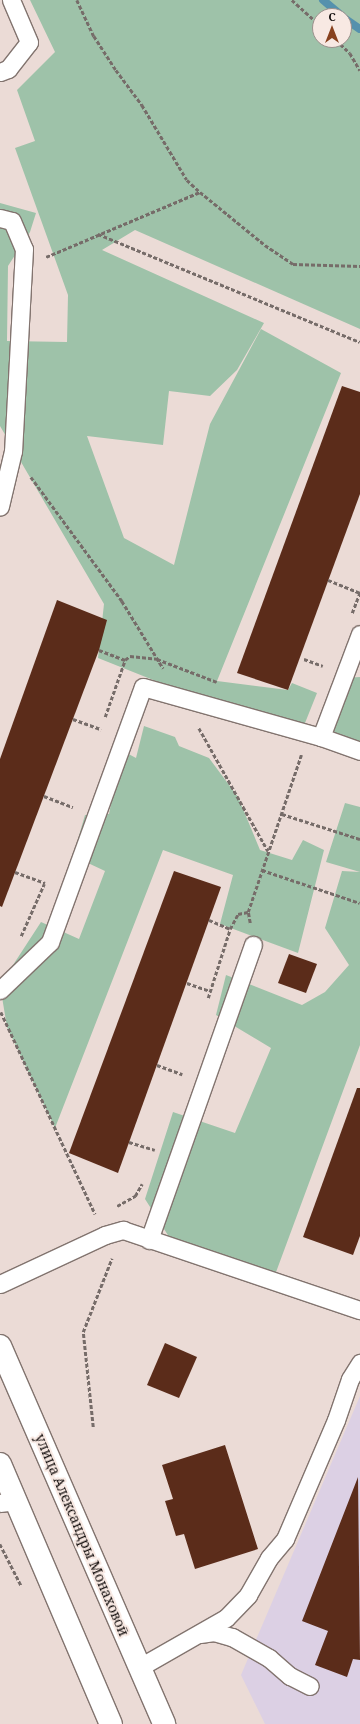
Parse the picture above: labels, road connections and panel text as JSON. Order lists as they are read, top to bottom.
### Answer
{
  "streets": {
    "main road": ["улица Александры Монаховой"]
  },
  "north": "top"
}
